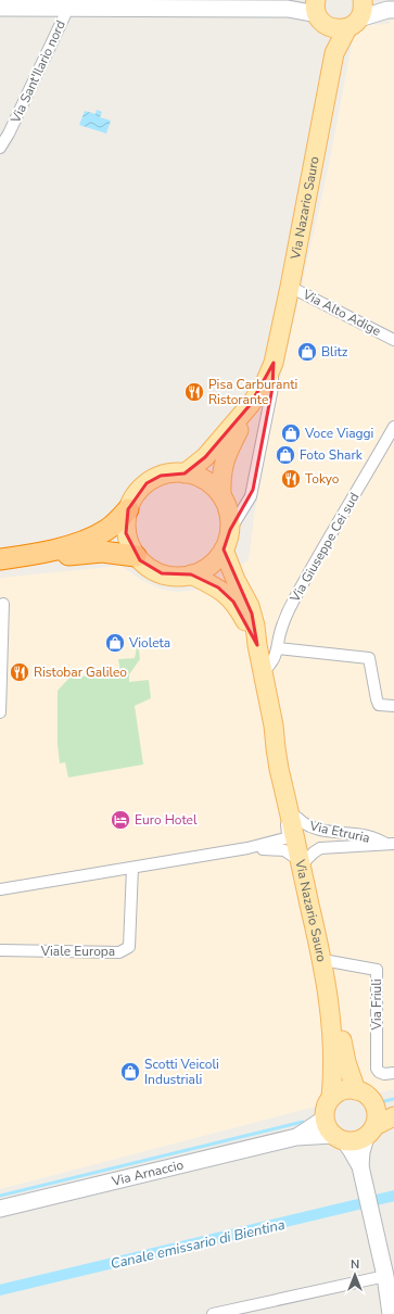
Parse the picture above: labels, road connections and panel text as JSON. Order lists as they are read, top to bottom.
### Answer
{
  "streets": {
    "main road": ["Via Nazario Sauro", "Via Arnaccio"],
    "street": [
      "Via Sant'Ilario nord",
      "Via Alto Adige",
      "Via Giuseppe Cei sud",
      "Via Etruria",
      "Viale Europa",
      "Via Friuli"
    ]
  },
  "crossings": [
    ["Via Nazario Sauro", "Via Alto Adige"],
    ["Via Nazario Sauro", "Via Giuseppe Cei sud"],
    ["Via Nazario Sauro", "Via Etruria"],
    ["Via Nazario Sauro", "Via Friuli"],
    ["Via Nazario Sauro", "Via Arnaccio"]
  ],
  "water": ["Canale emissario di Bientina"],
  "places": {
    "shop": [
      "Blitz",
      "Voce Viaggi",
      "Foto Shark",
      "Violeta",
      "Scotti Veicoli Industriali"
    ],
    "restaurant": ["Pisa Carburanti Ristorante", "Tokyo", "Ristobar Galileo"],
    "hotel": ["Euro Hotel"]
  },
  "north": "top"
}
